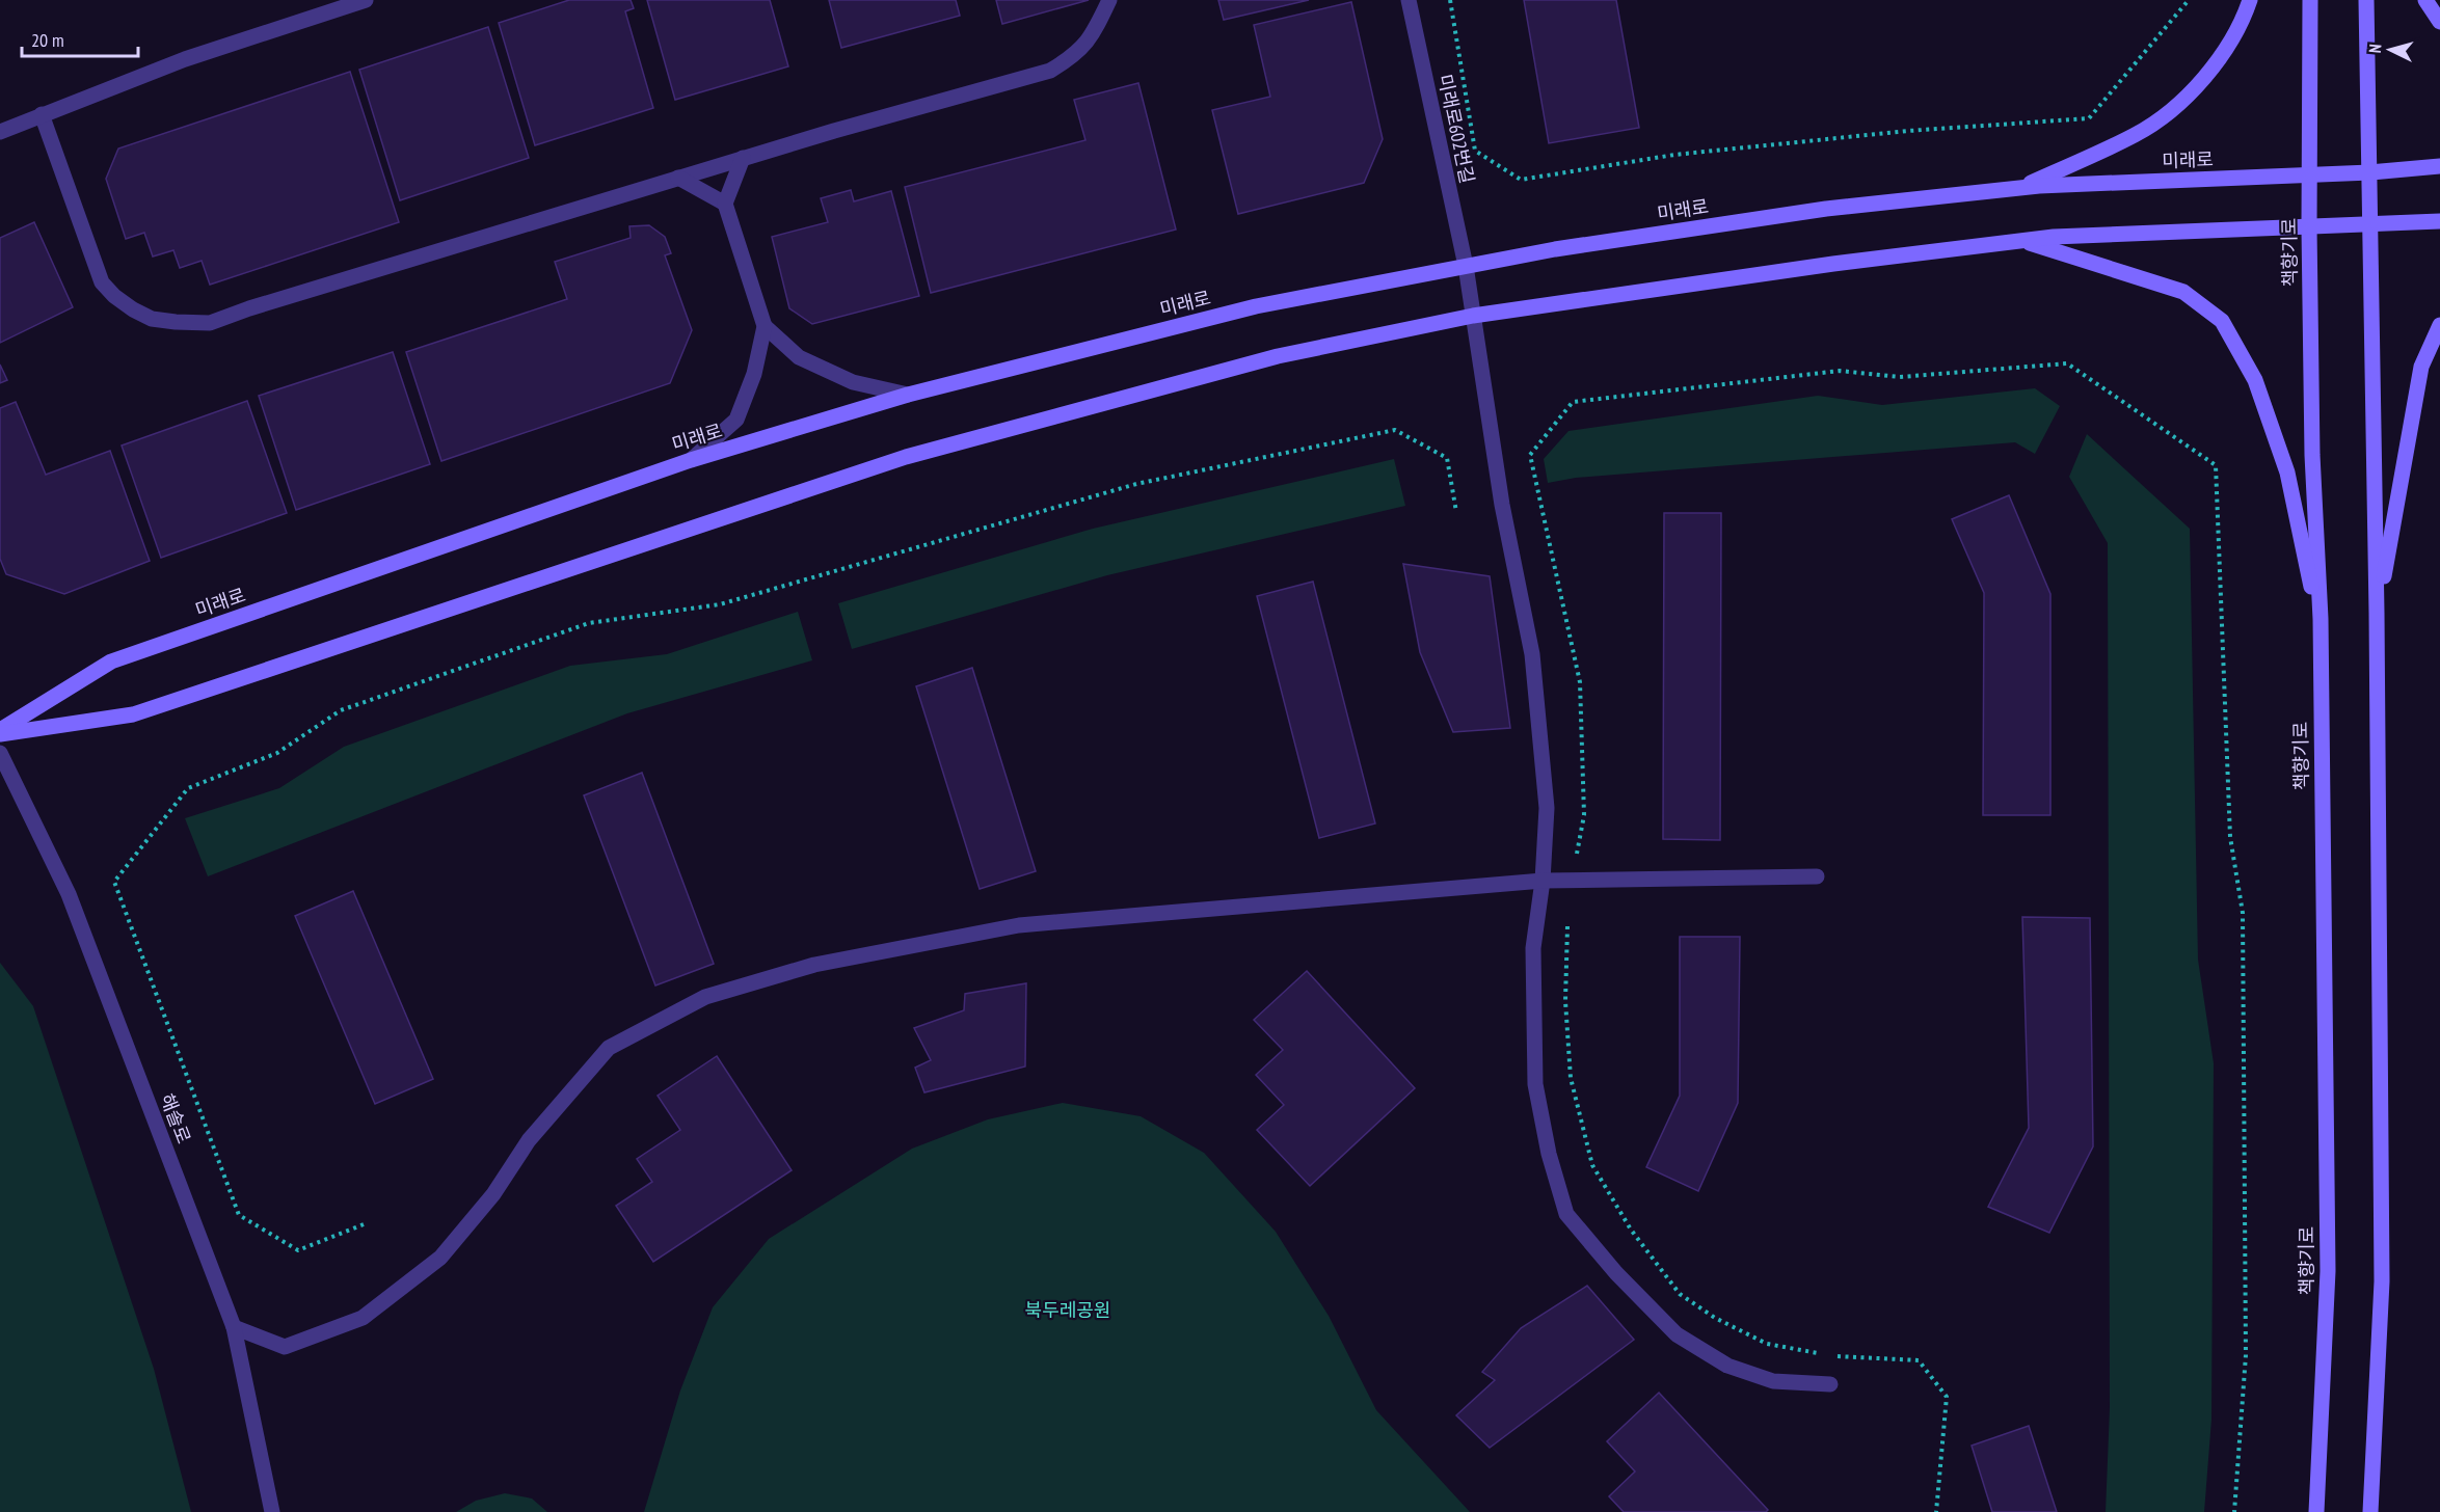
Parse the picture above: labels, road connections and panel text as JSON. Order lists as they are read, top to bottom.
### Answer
{
  "streets": {
    "street": [
      "미래로602번길",
      "미래로",
      "책향기로",
      "해솔로"
    ]
  },
  "crossings": [
    ["미래로602번길", "미래로"],
    ["미래로", "책향기로"]
  ],
  "parks": ["북두레공원"],
  "scale_bar": "20 m",
  "north": "left"
}
